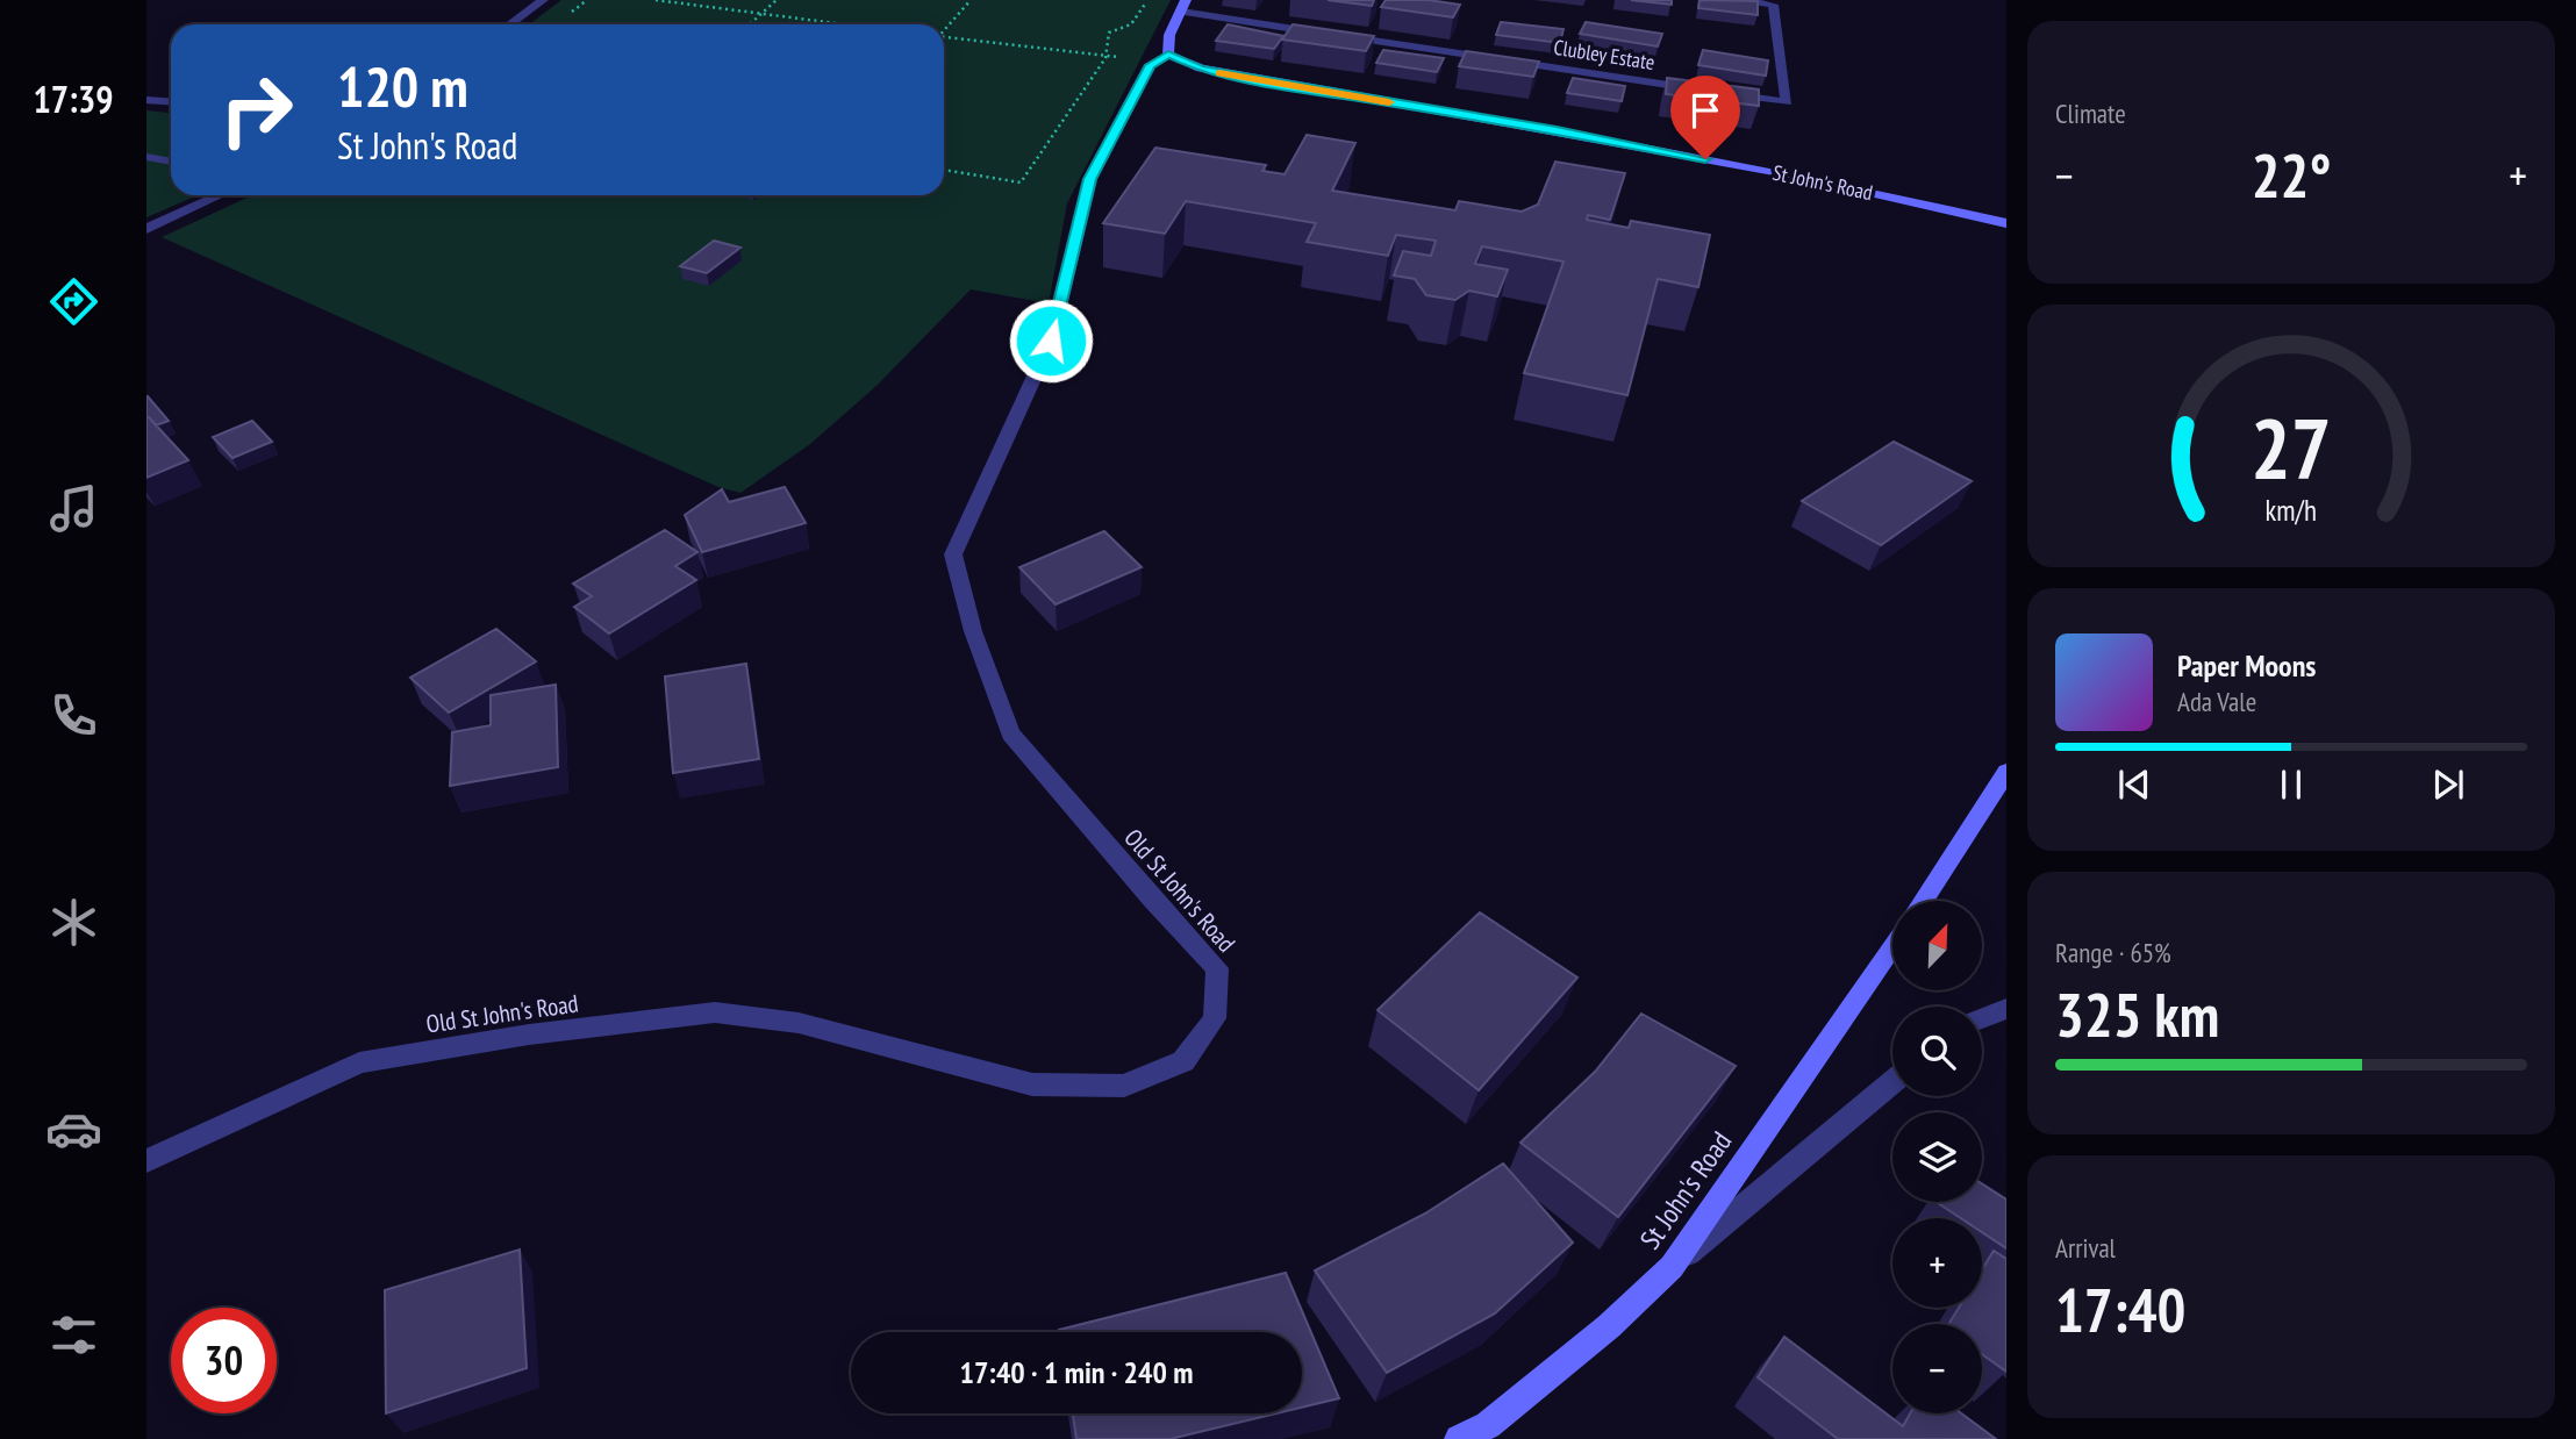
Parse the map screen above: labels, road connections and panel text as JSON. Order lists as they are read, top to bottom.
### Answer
{
  "streets": {
    "main road": ["St John's Road"],
    "street": ["Clubley Estate", "Old St John's Road"]
  },
  "crossings": [
    ["St John's Road", "Old St John's Road"]
  ],
  "north": "top right",
  "page": {
    "tabs": "17:39",
    "tile": [
      "Climate",
      ["Range · 65%", "325 km"],
      ["Arrival", "17:40"]
    ],
    "turn": ["120 m", "St John's Road"],
    "heat": ["−", "22°", "+"],
    "song": ["Paper Moons", "Ada Vale"],
    "map_buttons": ["+", "−"],
    "limit": "30",
    "trip": "17:40 · 1 min · 240 m",
    "gauge": ["27", "km/h"]
  }
}
